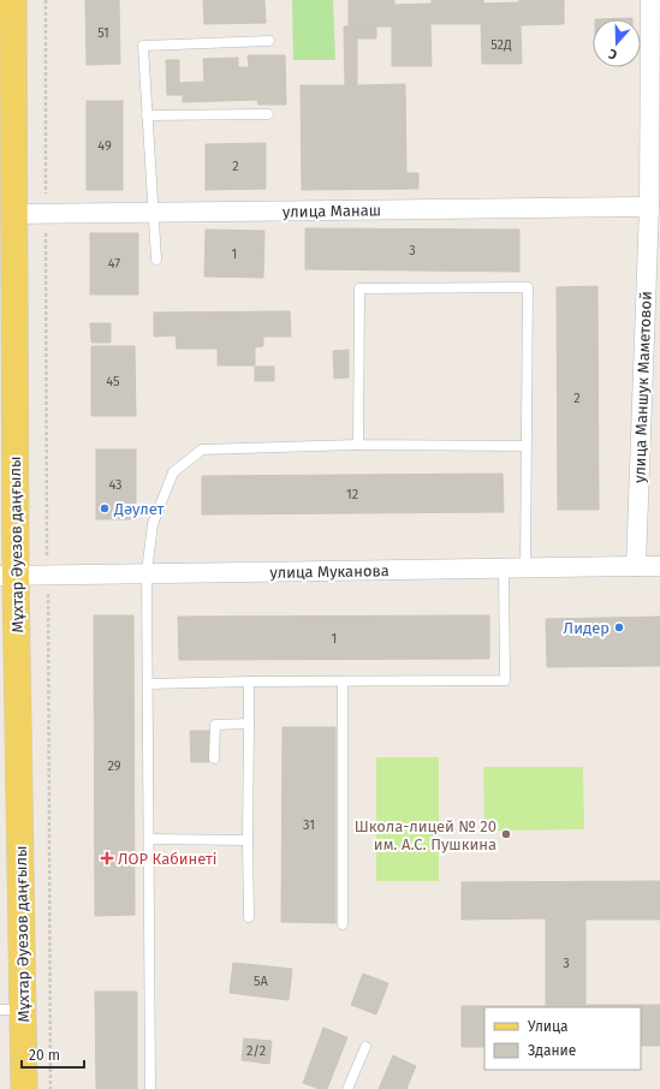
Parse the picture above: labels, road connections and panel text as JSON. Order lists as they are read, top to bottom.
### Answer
{
  "streets": {
    "main road": ["Мұхтар Әуезов даңғылы"],
    "street": ["улица Манаш", "улица Маншук Маметовой", "улица Муканова"]
  },
  "crossings": [
    ["улица Манаш", "улица Маншук Маметовой"],
    ["улица Манаш", "Мұхтар Әуезов даңғылы"],
    ["улица Маншук Маметовой", "улица Муканова"],
    ["Мұхтар Әуезов даңғылы", "улица Муканова"]
  ],
  "places": {
    "other": ["Дәулет", "Лидер", "Школа-лицей № 20 им. А.С. Пушкина"],
    "health": ["ЛОР Кабинетi"]
  },
  "house_numbers": [
    "51",
    "52Д",
    "49",
    "2",
    "3",
    "1",
    "47",
    "45",
    "2",
    "43",
    "12",
    "1",
    "29",
    "31",
    "3",
    "5А",
    "2/2"
  ],
  "legend": ["Улица", "Здание"],
  "scale_bar": "20 m",
  "north": "bottom"
}
